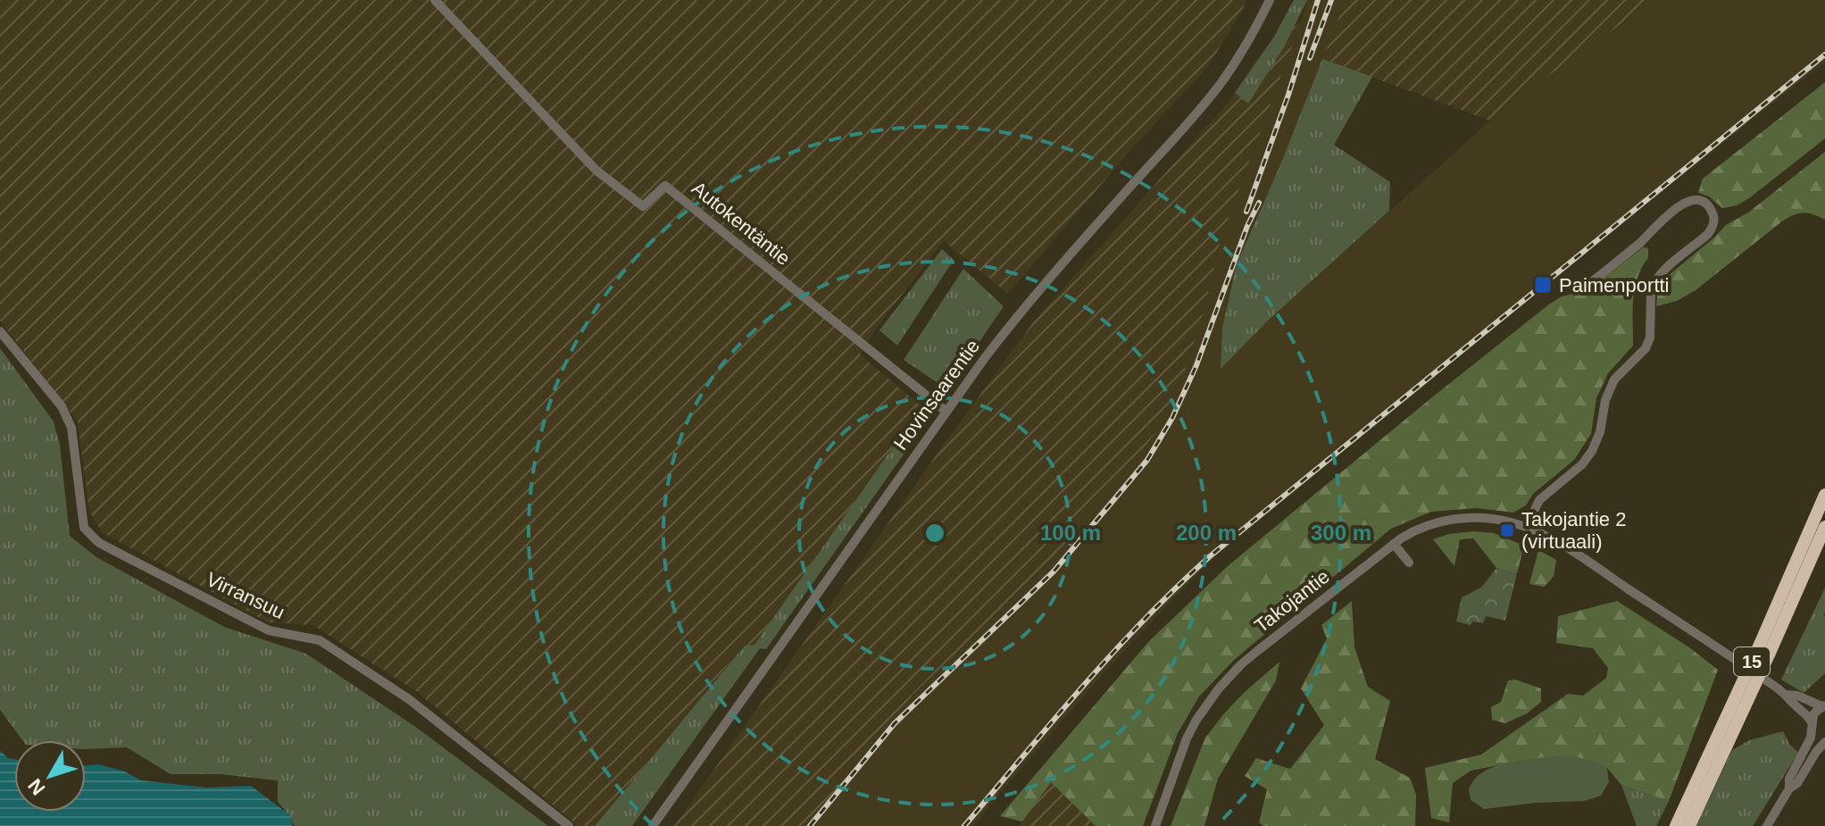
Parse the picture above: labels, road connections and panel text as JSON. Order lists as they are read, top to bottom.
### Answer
{
  "streets": {
    "highway": ["15"],
    "street": [
      "Autokentäntie",
      "Hovinsaarentie",
      "Virransuu",
      "Takojantie"
    ]
  },
  "crossings": [
    ["Autokentäntie", "Hovinsaarentie"]
  ],
  "places": {
    "transit": ["Paimenportti", "Takojantie 2 (virtuaali)"]
  },
  "north": "bottom left",
  "rings": ["100 m", "200 m", "300 m"]
}
